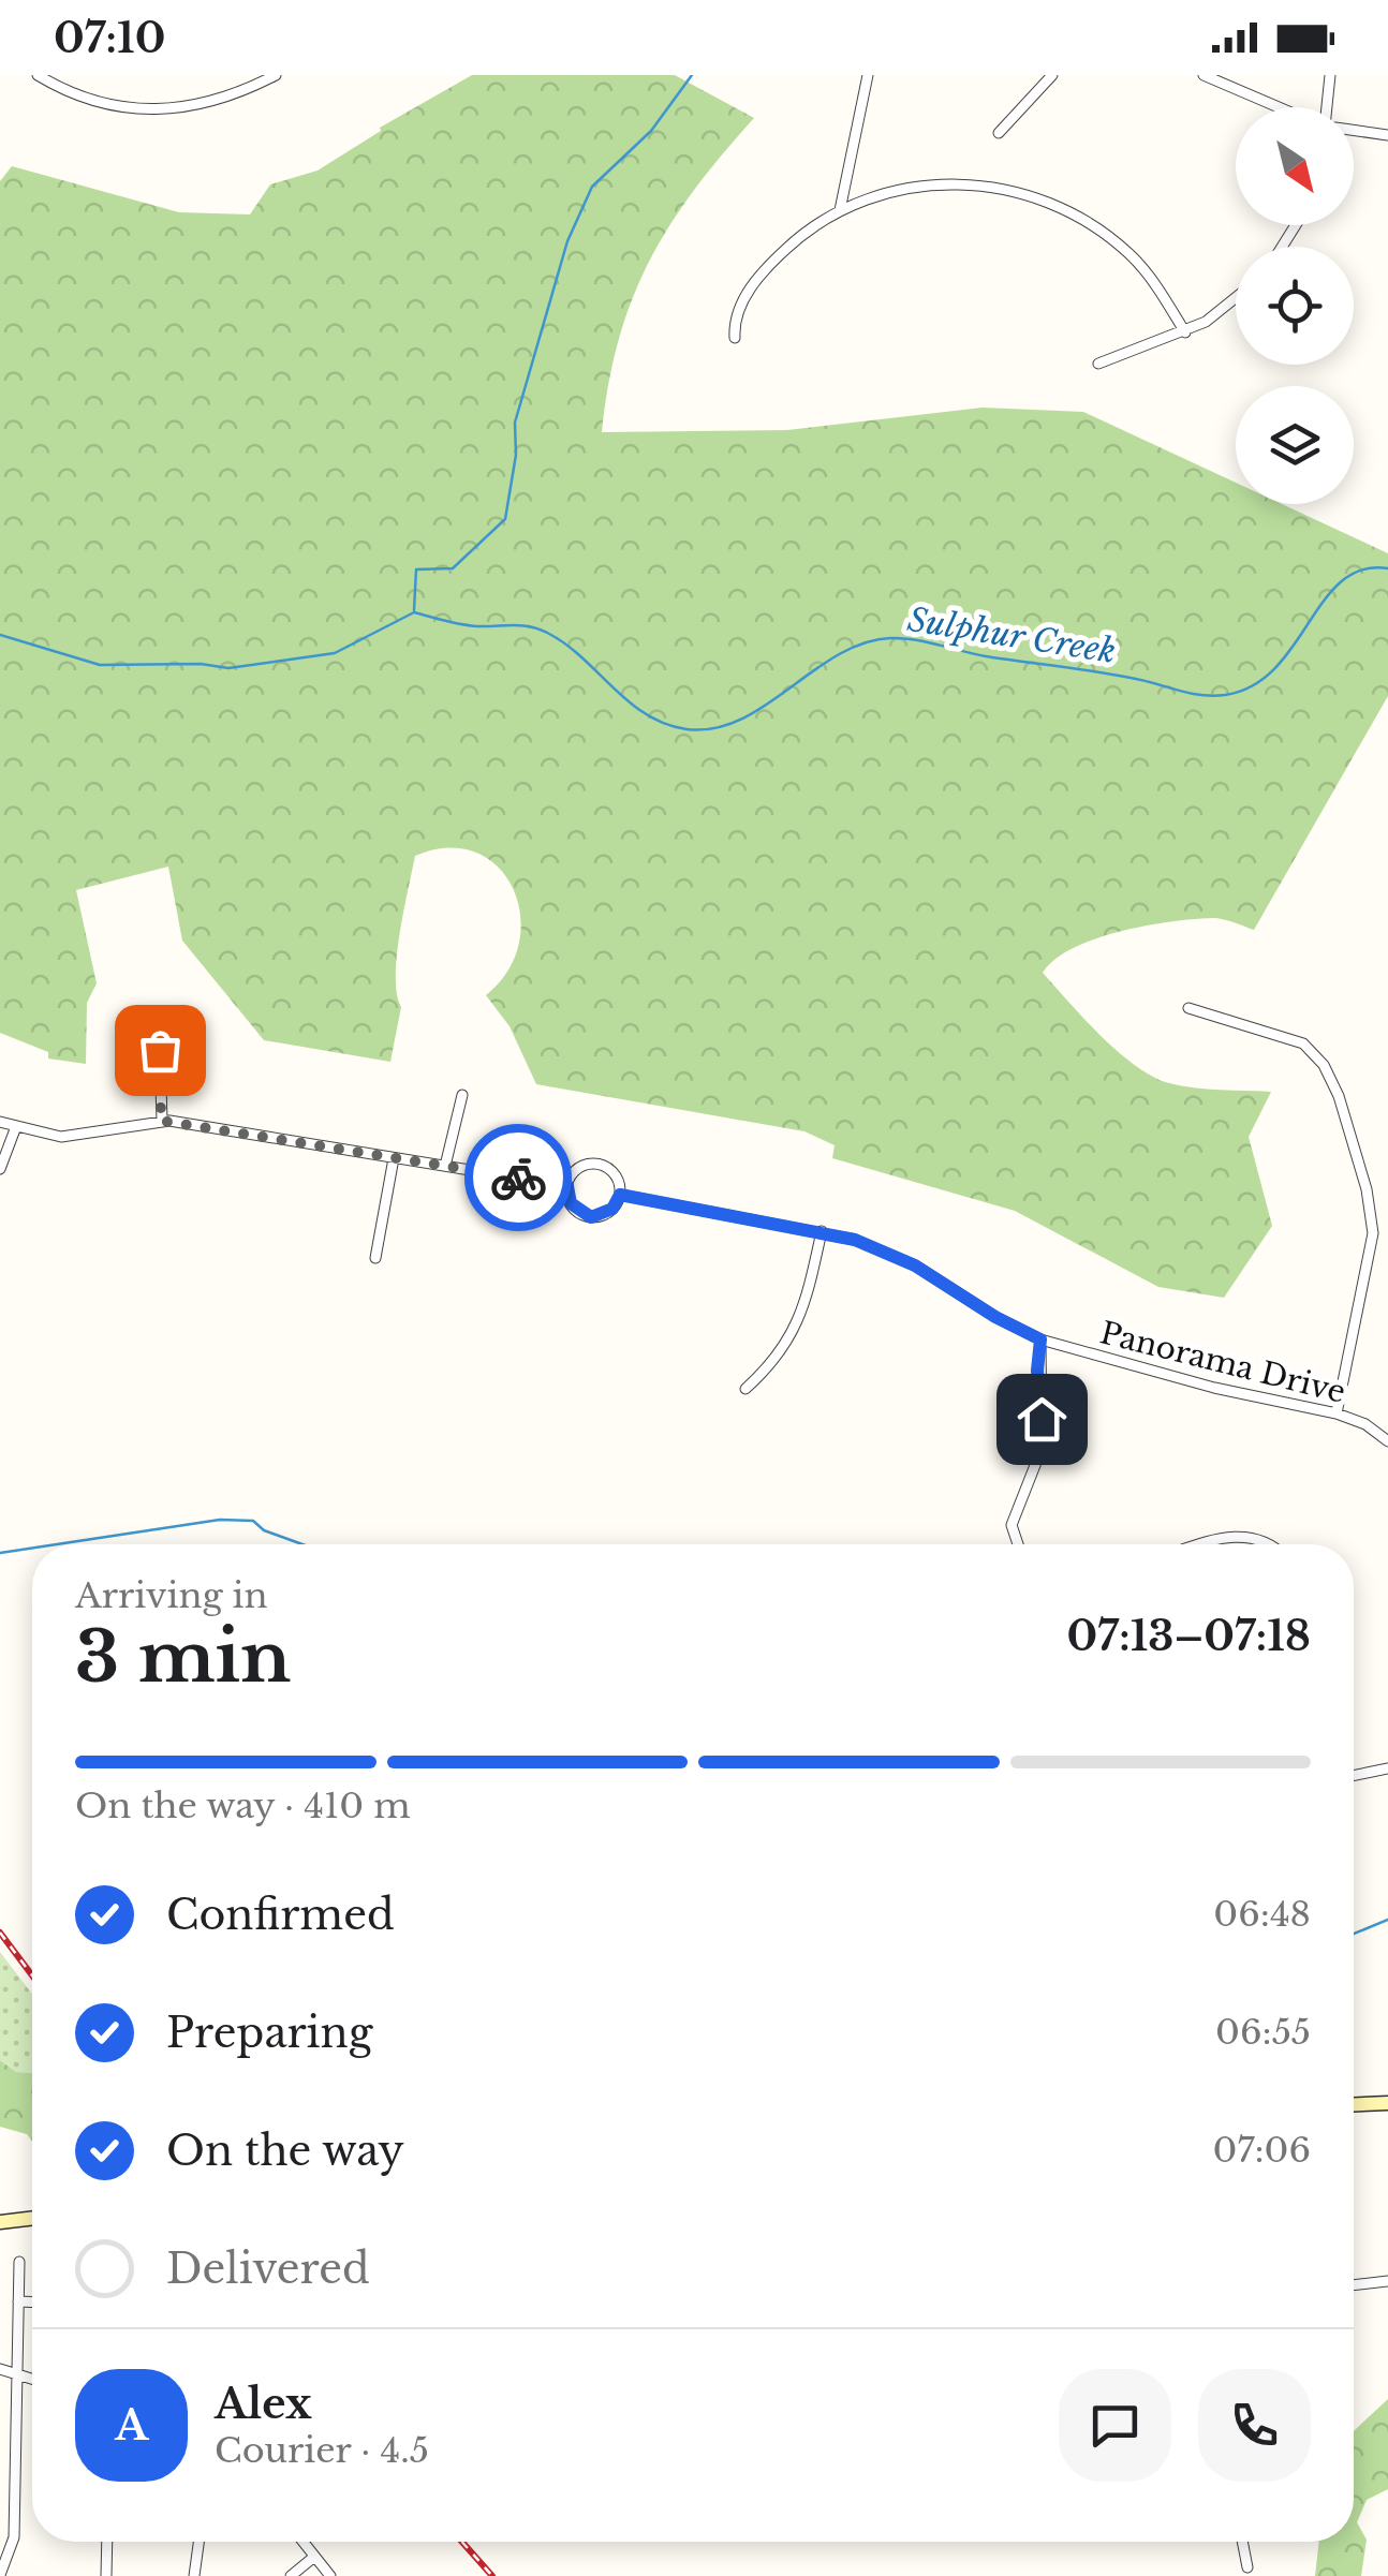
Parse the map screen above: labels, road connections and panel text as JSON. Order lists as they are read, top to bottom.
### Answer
{
  "streets": {
    "street": ["Panorama Drive"]
  },
  "water": ["Sulphur Creek"],
  "north": "bottom right",
  "page": {
    "status": "07:10",
    "heading": ["3 min", "Arriving in", "07:13–07:18"],
    "panel": ["Alex", "Courier · 4.5"],
    "bar": "On the way · 410 m",
    "list": [
      ["Confirmed", "06:48"],
      ["Preparing", "06:55"],
      ["On the way", "07:06"],
      "Delivered"
    ],
    "round": "A"
  }
}
